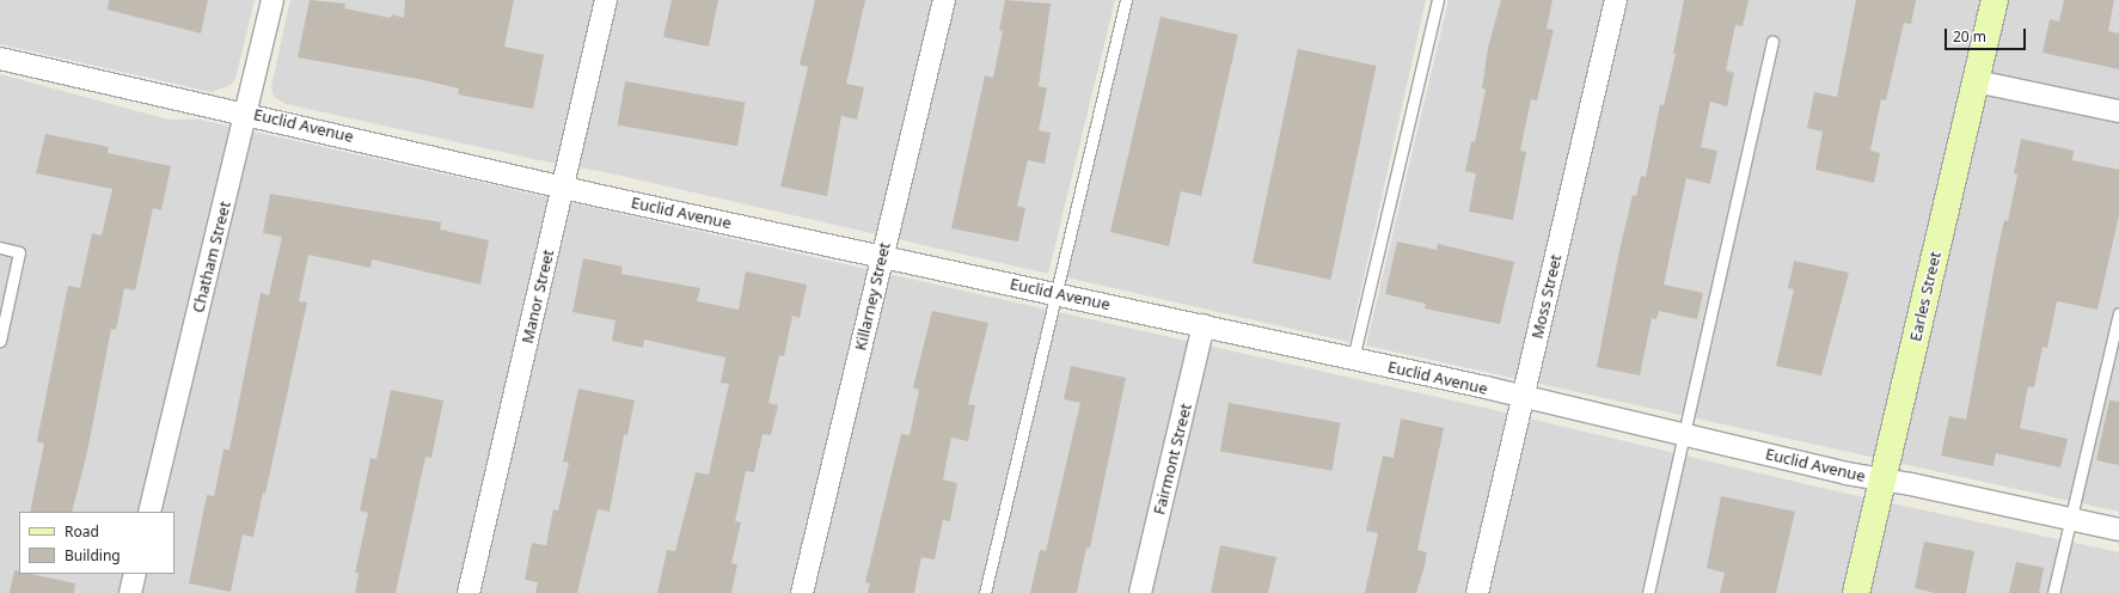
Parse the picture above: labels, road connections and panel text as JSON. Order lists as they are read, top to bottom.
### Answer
{
  "streets": {
    "street": [
      "Euclid Avenue",
      "Chatham Street",
      "Manor Street",
      "Killarney Street",
      "Moss Street",
      "Earles Street",
      "Fairmont Street"
    ]
  },
  "crossings": [
    ["Euclid Avenue", "Chatham Street"],
    ["Euclid Avenue", "Manor Street"],
    ["Euclid Avenue", "Killarney Street"],
    ["Euclid Avenue", "Moss Street"],
    ["Euclid Avenue", "Earles Street"],
    ["Euclid Avenue", "Fairmont Street"]
  ],
  "legend": ["Road", "Building"],
  "scale_bar": "20 m"
}
